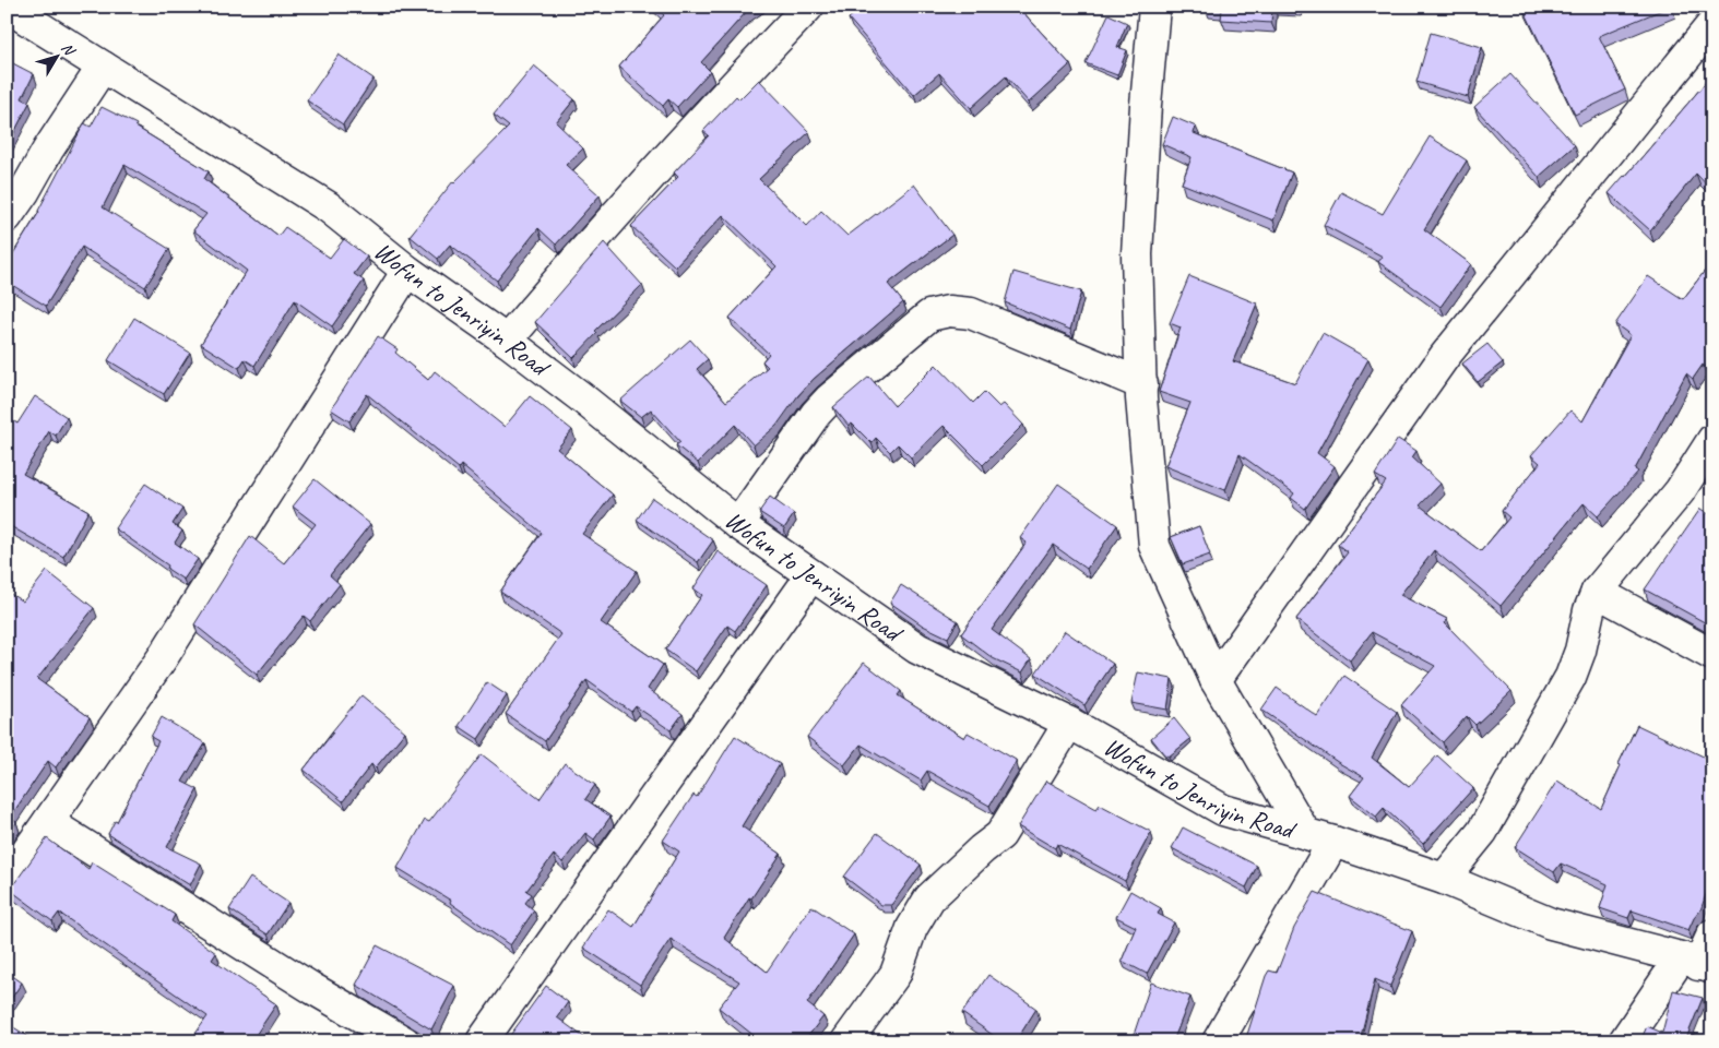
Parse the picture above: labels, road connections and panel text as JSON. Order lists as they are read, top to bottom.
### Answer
{
  "streets": {
    "street": ["Wofun to Jenriyin Road"]
  },
  "north": "top right"
}
